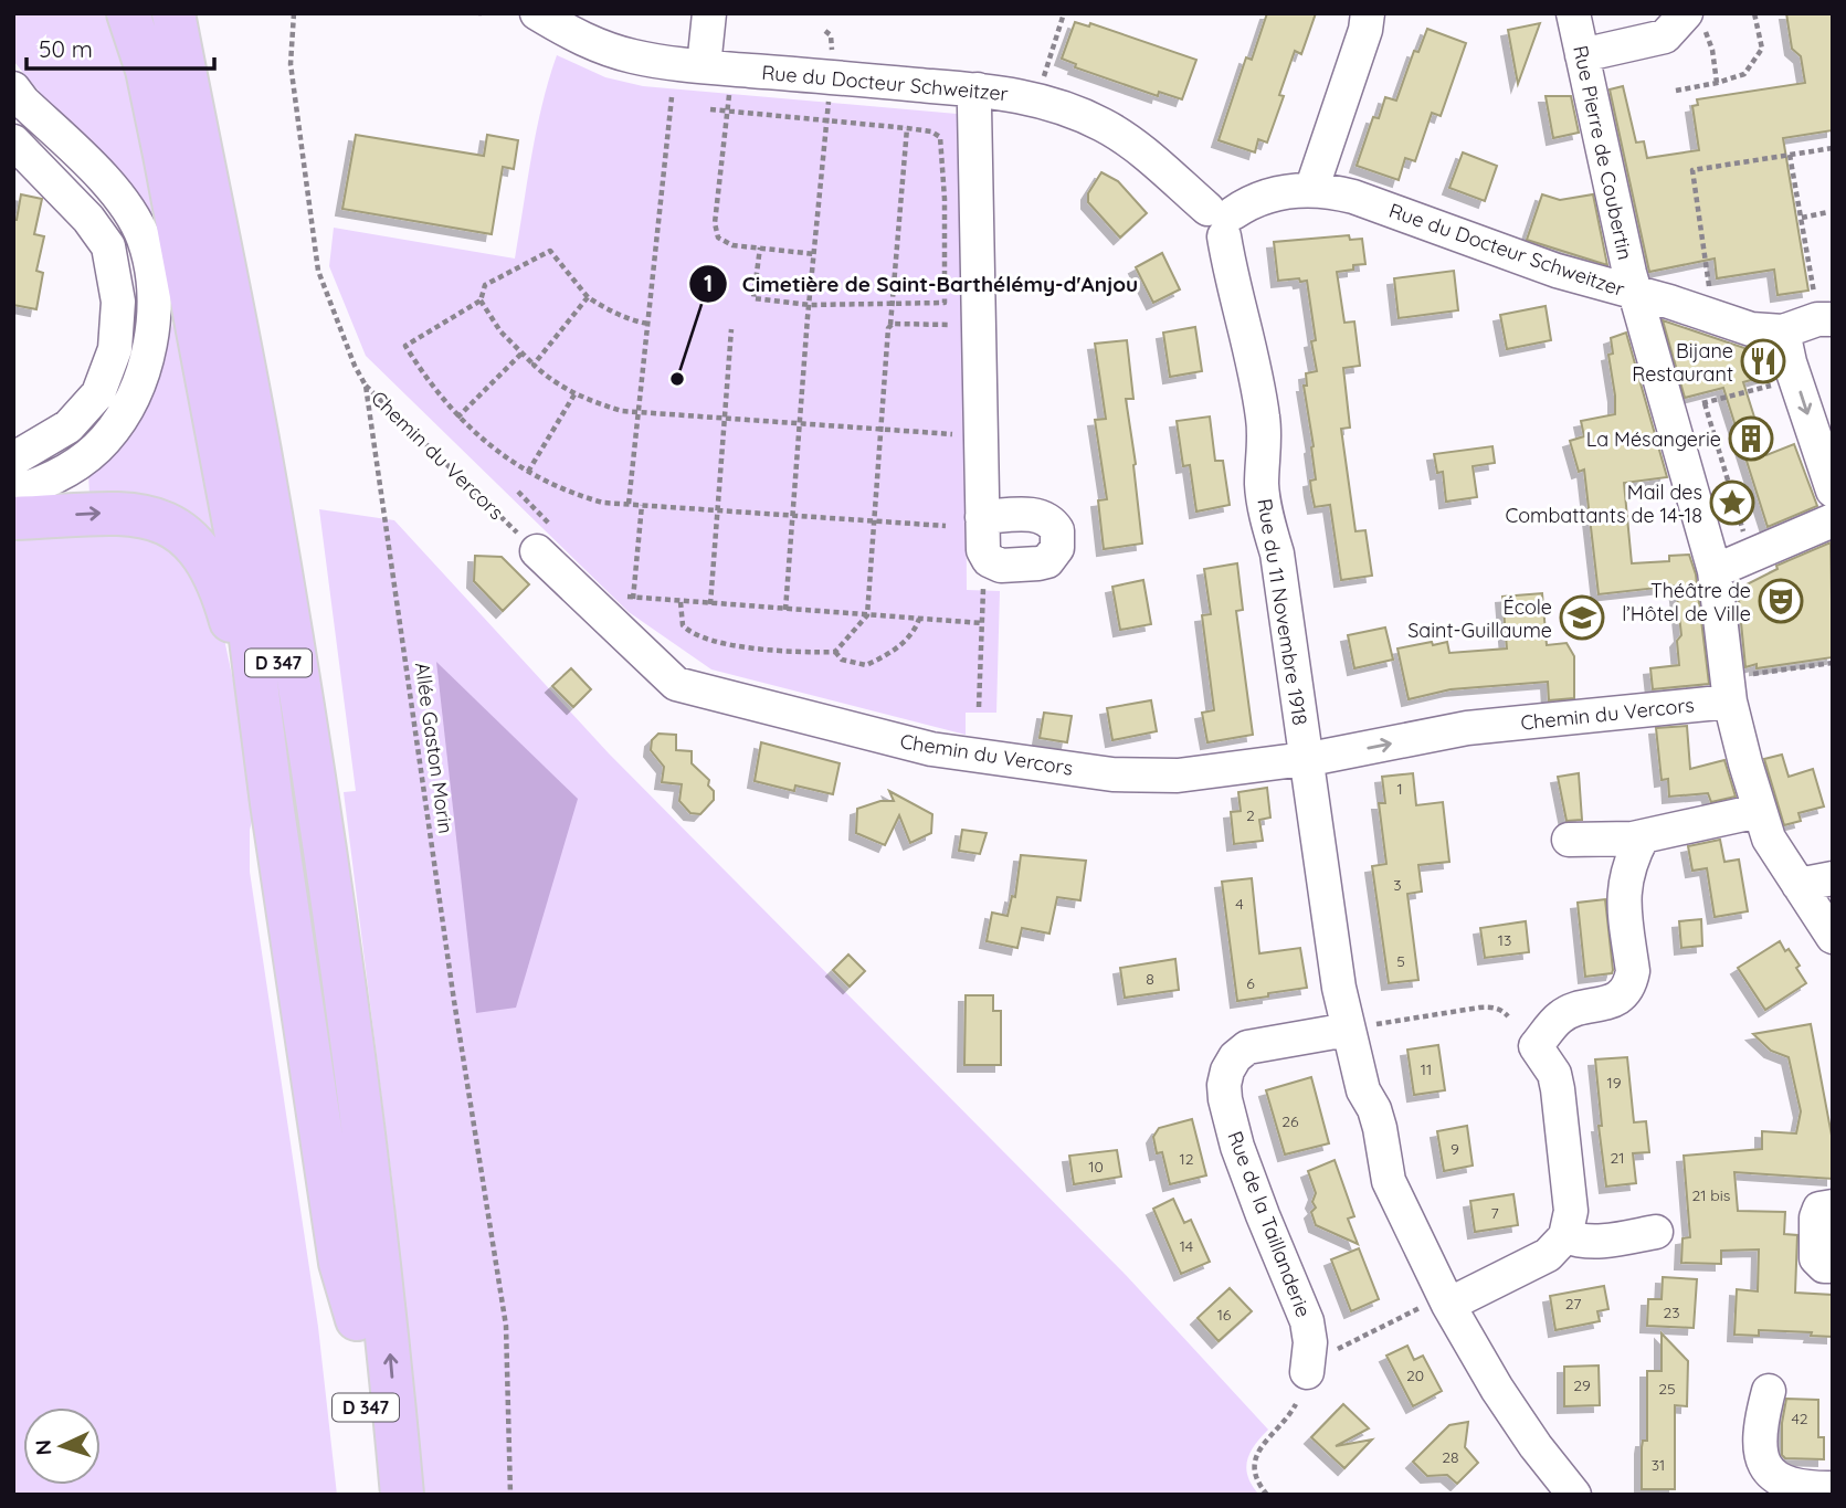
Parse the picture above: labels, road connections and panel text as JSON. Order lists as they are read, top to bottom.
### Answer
{
  "streets": {
    "highway": ["D 347"],
    "street": [
      "Rue du Docteur Schweitzer",
      "Rue Pierre de Coubertin",
      "Chemin du Vercors",
      "Rue du 11 Novembre 1918",
      "Rue de la Taillanderie"
    ],
    "path": ["Allée Gaston Morin"]
  },
  "crossings": [
    ["Rue du Docteur Schweitzer", "Rue Pierre de Coubertin"],
    ["Rue du Docteur Schweitzer", "Rue du 11 Novembre 1918"],
    ["Rue Pierre de Coubertin", "Chemin du Vercors"],
    ["Chemin du Vercors", "Rue du 11 Novembre 1918"],
    ["Chemin du Vercors", "Allée Gaston Morin"]
  ],
  "places": {
    "restaurant": ["Bijane Restaurant"],
    "other": ["Cimetière de Saint-Barthélémy-d'Anjou"],
    "building": ["La Mésangerie"],
    "place": ["Mail des Combattants de 14-18"],
    "theatre": ["Théâtre de l’Hôtel de Ville"],
    "school or university": ["École Saint-Guillaume"]
  },
  "house_numbers": [
    "1",
    "2",
    "3",
    "4",
    "13",
    "5",
    "8",
    "6",
    "11",
    "19",
    "26",
    "9",
    "21",
    "12",
    "10",
    "21 bis",
    "7",
    "14",
    "27",
    "23",
    "16",
    "20",
    "29",
    "25",
    "42",
    "28",
    "31"
  ],
  "scale_bar": "50 m",
  "north": "left"
}
